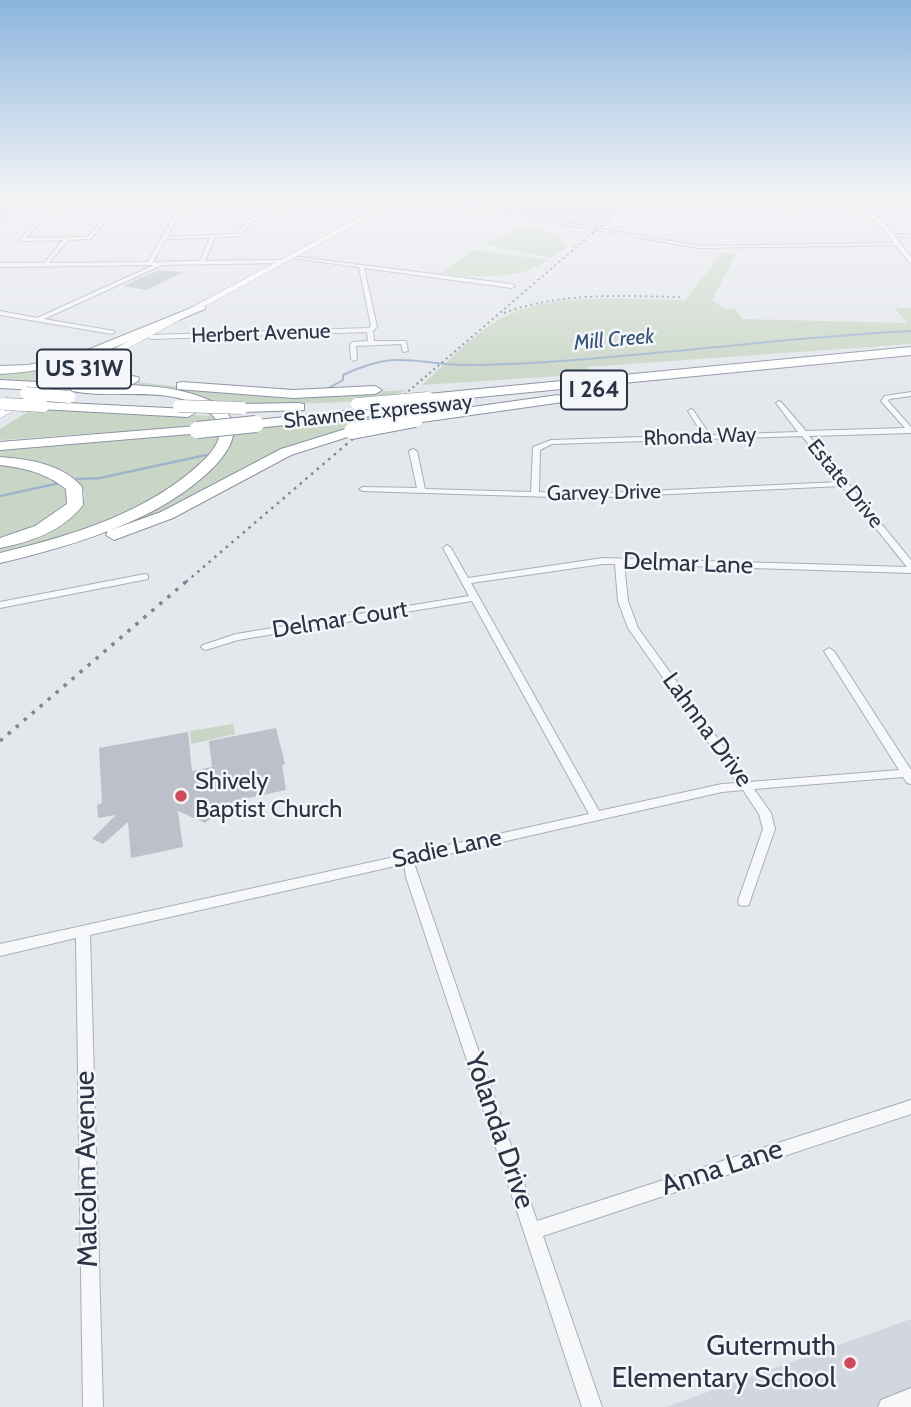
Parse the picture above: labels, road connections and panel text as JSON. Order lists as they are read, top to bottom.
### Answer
{
  "streets": {
    "highway": ["I 264", "Shawnee Expressway"],
    "main road": ["US 31W"],
    "street": [
      "Herbert Avenue",
      "Rhonda Way",
      "Estate Drive",
      "Garvey Drive",
      "Delmar Lane",
      "Delmar Court",
      "Lahnna Drive",
      "Sadie Lane",
      "Yolanda Drive",
      "Anna Lane",
      "Malcolm Avenue"
    ]
  },
  "crossings": [
    ["Herbert Avenue", "US 31W"],
    ["I 264", "Shawnee Expressway"],
    ["Rhonda Way", "Estate Drive"],
    ["Rhonda Way", "Garvey Drive"],
    ["Estate Drive", "Garvey Drive"],
    ["Estate Drive", "Delmar Lane"],
    ["Delmar Lane", "Lahnna Drive"],
    ["Lahnna Drive", "Sadie Lane"],
    ["Sadie Lane", "Yolanda Drive"],
    ["Sadie Lane", "Malcolm Avenue"],
    ["Yolanda Drive", "Anna Lane"]
  ],
  "water": ["Mill Creek"],
  "places": ["Shively Baptist Church", "Gutermuth Elementary School"]
}
